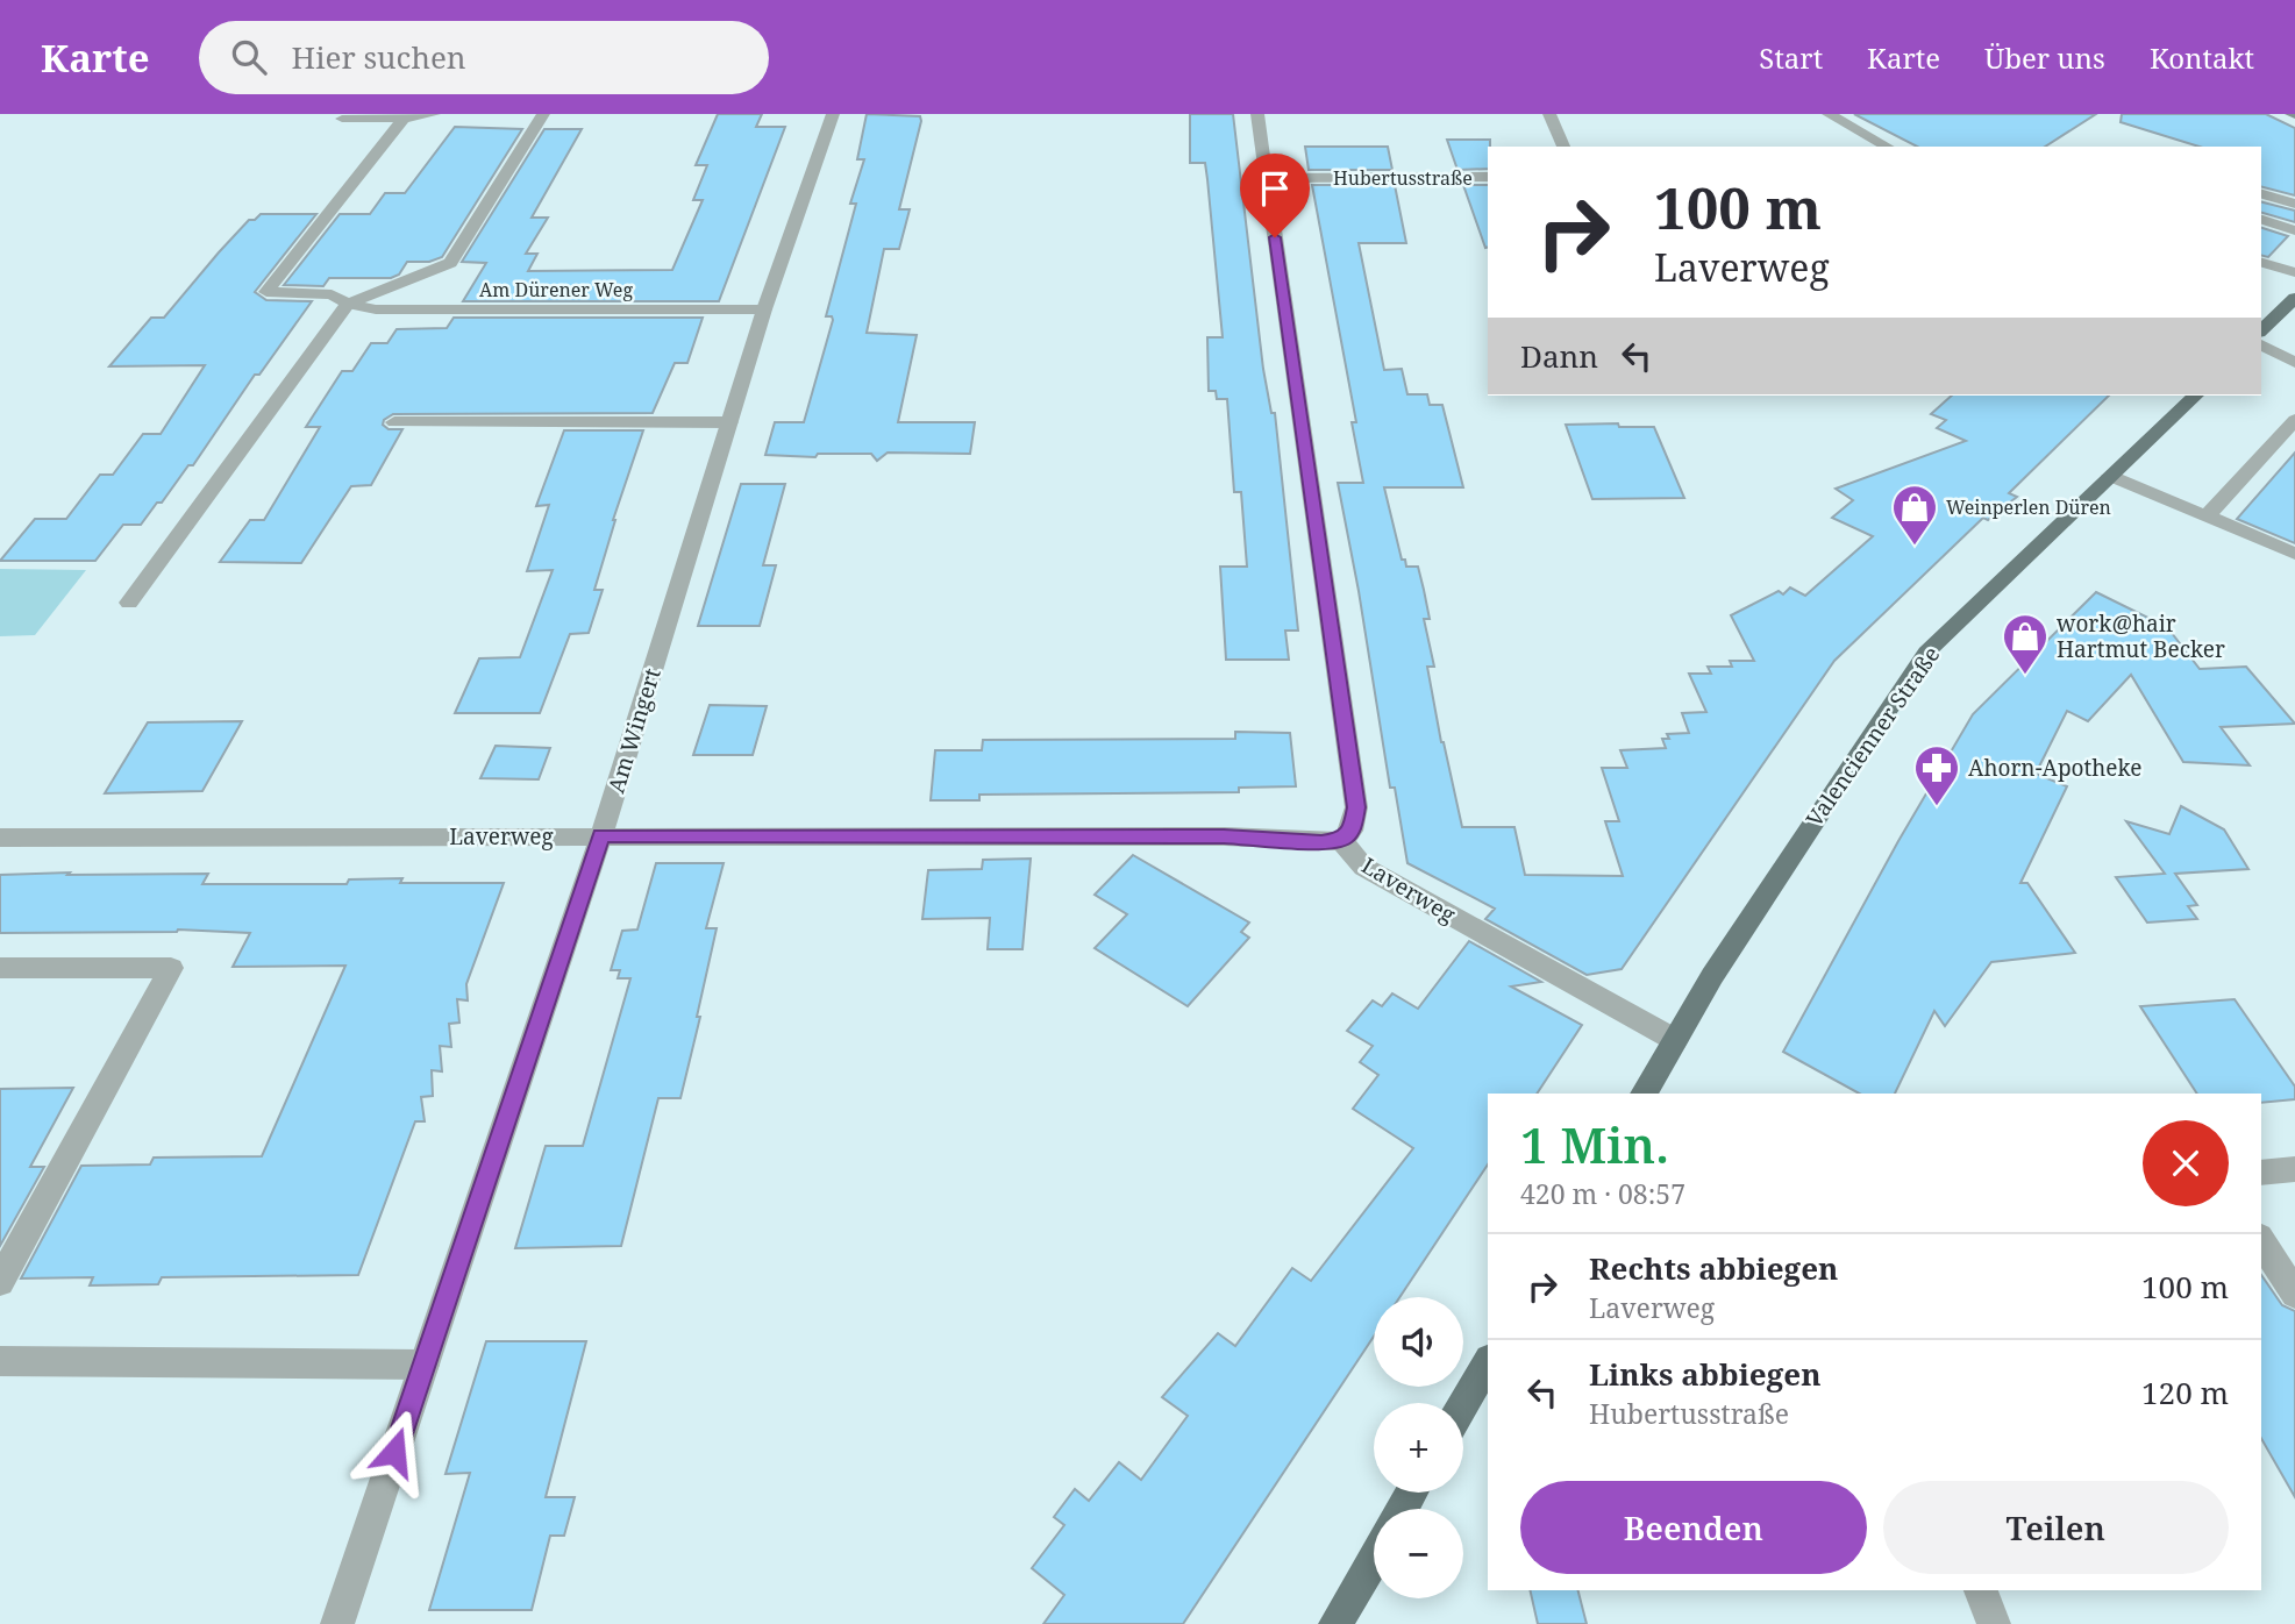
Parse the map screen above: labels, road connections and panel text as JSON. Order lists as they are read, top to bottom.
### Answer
{
  "streets": {
    "main road": ["Valencienner Straße"],
    "street": [
      "Hubertusstraße",
      "Am Dürener Weg",
      "Am Wingert",
      "Laverweg"
    ]
  },
  "crossings": [
    ["Am Dürener Weg", "Am Wingert"],
    ["Am Wingert", "Laverweg"],
    ["Valencienner Straße", "Laverweg"]
  ],
  "places": {
    "shop": ["Weinperlen Düren", "work@hair Hartmut Becker"],
    "pharmacy": ["Ahorn-Apotheke"]
  },
  "page": {
    "header": "Karte",
    "search": "Hier suchen",
    "nav": [
      "Start",
      "Karte",
      "Über uns",
      "Kontakt"
    ],
    "turn": ["100 m", "Laverweg"],
    "then": "Dann",
    "heading": ["1 Min.", "420 m · 08:57"],
    "list": [
      {
        "name": "Rechts abbiegen",
        "note": "Laverweg",
        "value": "100 m"
      },
      {
        "name": "Links abbiegen",
        "note": "Hubertusstraße",
        "value": "120 m"
      }
    ],
    "map_buttons": ["+", "−"],
    "buttons": ["Beenden", "Teilen"]
  }
}
